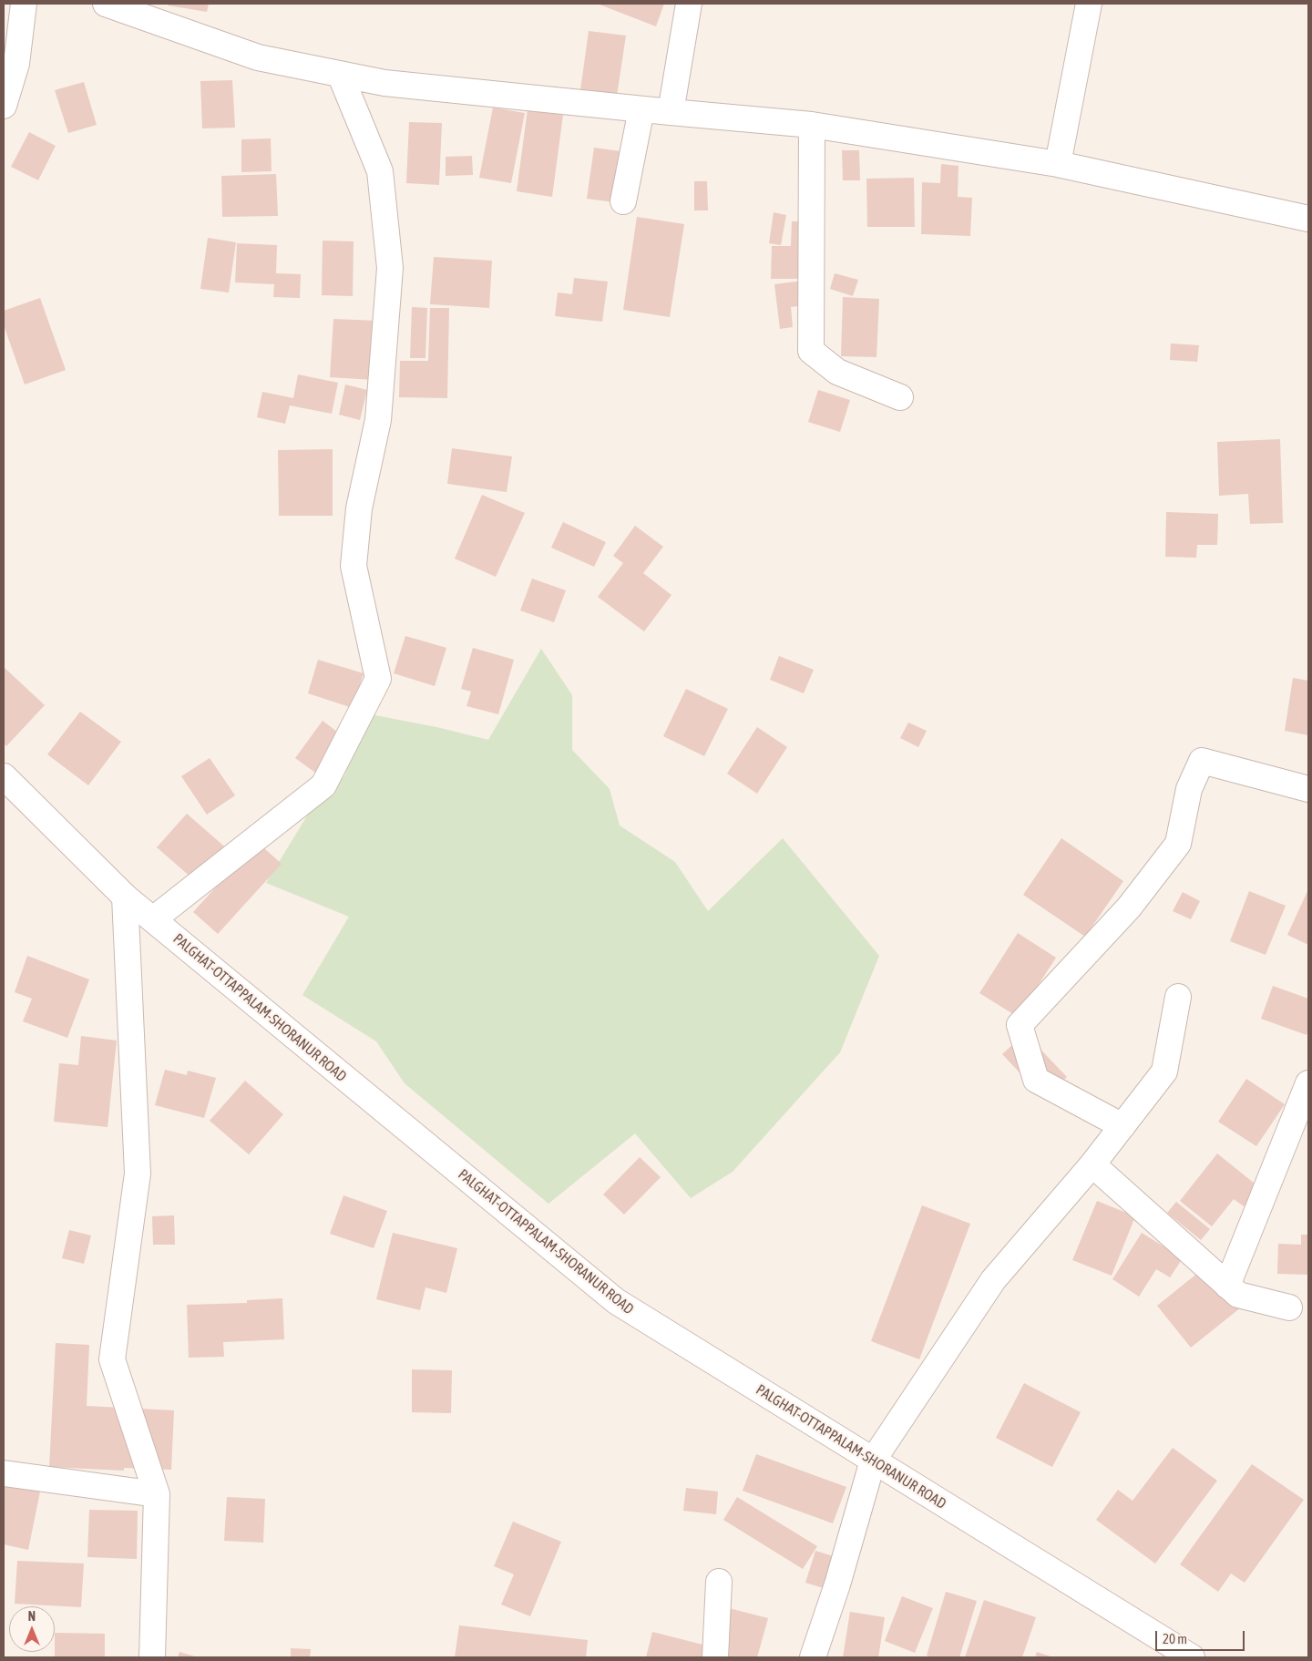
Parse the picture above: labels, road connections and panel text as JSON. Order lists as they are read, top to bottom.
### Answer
{
  "streets": {
    "street": ["PALGHAT-OTTAPPALAM-SHORANUR ROAD"]
  },
  "scale_bar": "20 m",
  "north": "top"
}
